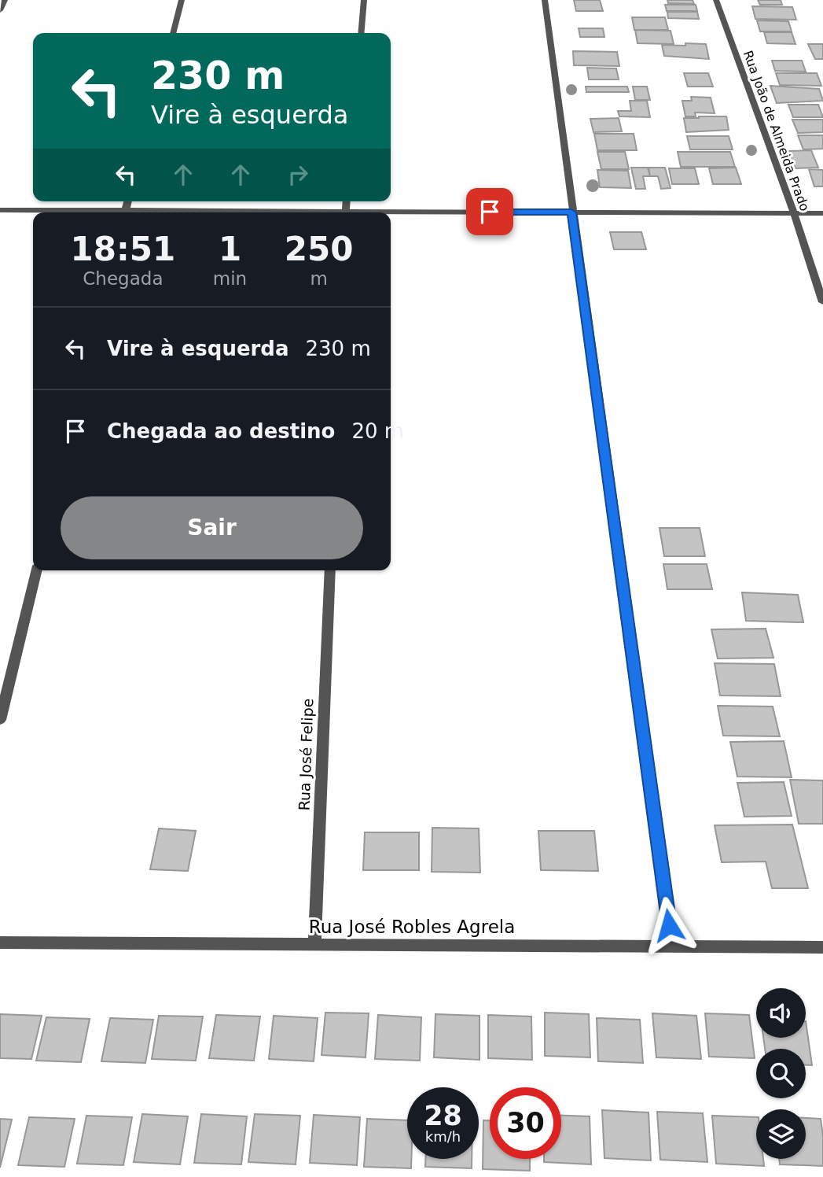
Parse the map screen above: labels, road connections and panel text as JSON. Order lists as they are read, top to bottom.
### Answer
{
  "streets": {
    "street": ["Rua João de Almeida Prado", "Rua José Felipe", "Rua José Robles Agrela"]
  },
  "crossings": [
    ["Rua José Felipe", "Rua José Robles Agrela"]
  ],
  "page": {
    "turn": ["230 m", "Vire à esquerda"],
    "eta": [
      "18:51",
      "Chegada",
      "1",
      "min",
      "250",
      "m"
    ],
    "list": [
      {
        "name": "Vire à esquerda",
        "value": "230 m"
      },
      {
        "name": "Chegada ao destino",
        "value": "20 m"
      }
    ],
    "buttons": "Sair",
    "speed": "28 km/h",
    "limit": "30"
  }
}
